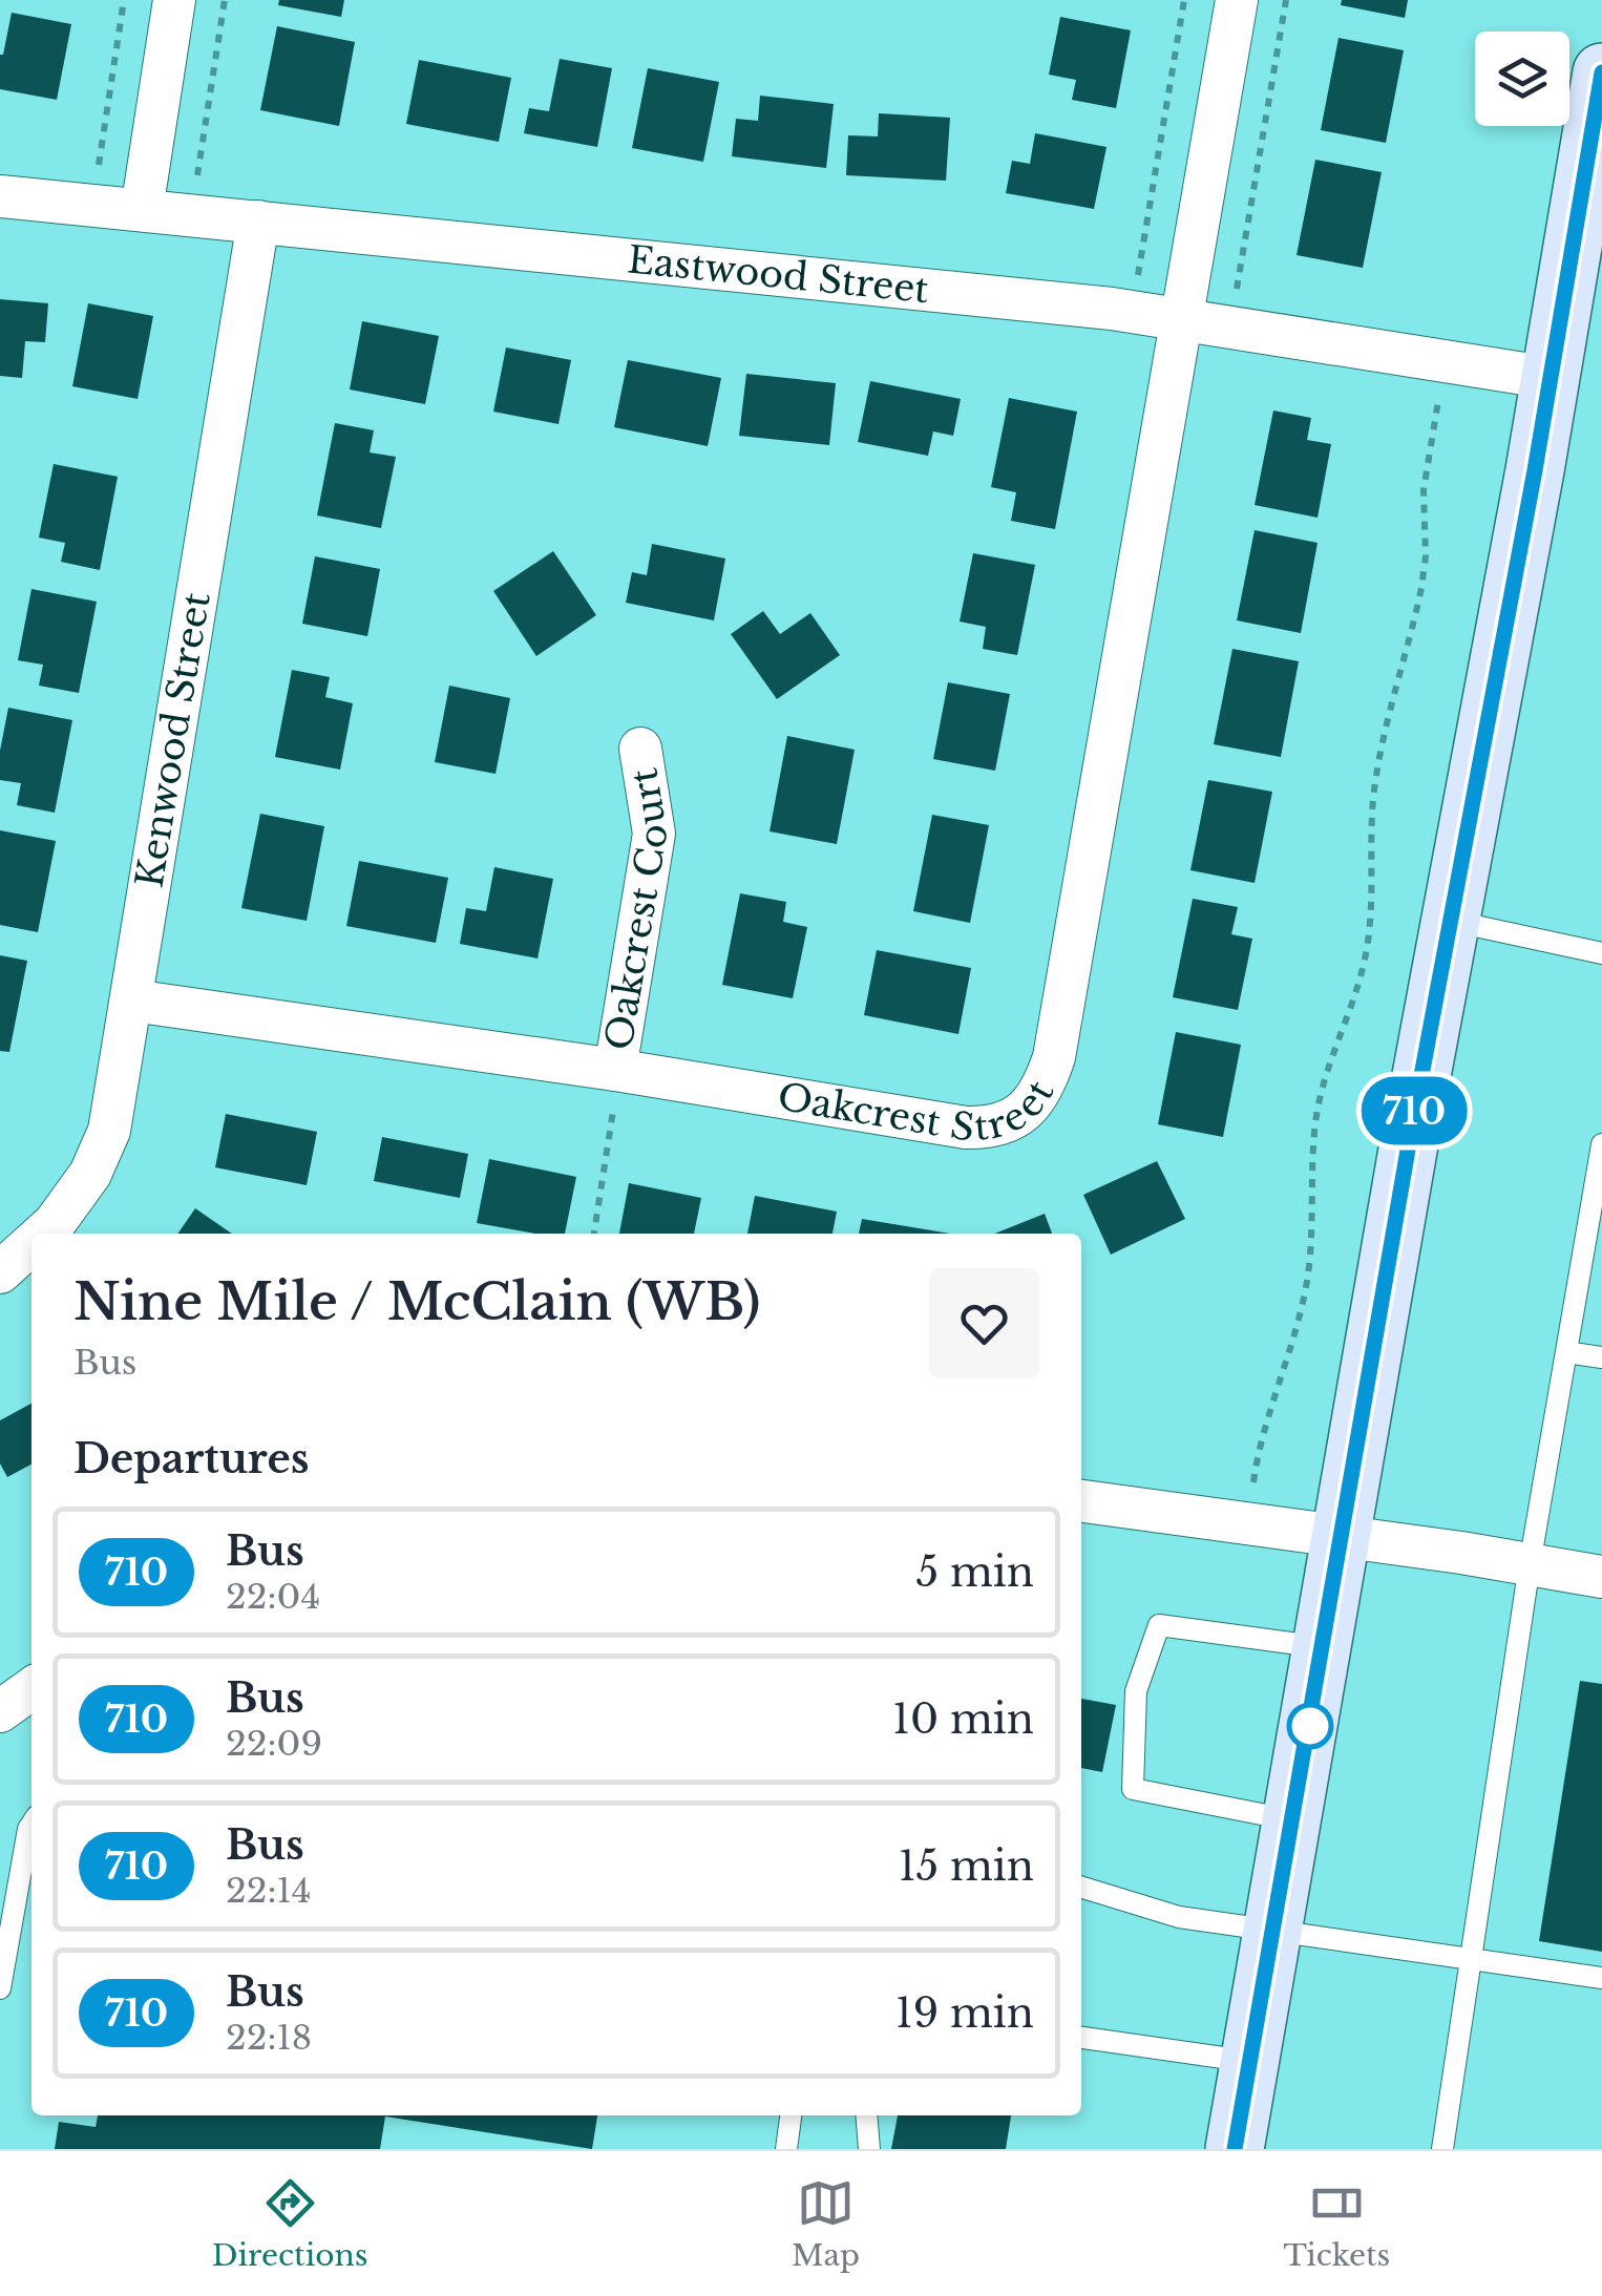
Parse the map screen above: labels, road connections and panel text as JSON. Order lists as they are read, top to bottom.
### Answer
{
  "streets": {
    "street": [
      "Eastwood Street",
      "Kenwood Street",
      "Oakcrest Court",
      "Oakcrest Street"
    ]
  },
  "crossings": [
    ["Eastwood Street", "Kenwood Street"],
    ["Eastwood Street", "Oakcrest Street"],
    ["Kenwood Street", "Oakcrest Street"],
    ["Oakcrest Court", "Oakcrest Street"]
  ],
  "lines": ["bus line 710"],
  "page": {
    "on_map": "710",
    "heading": [
      ["Nine Mile / McClain (WB)", "Bus"],
      "Departures"
    ],
    "list": [
      {
        "mark": "710",
        "name": "Bus",
        "note": "22:04",
        "value": "5 min"
      },
      {
        "mark": "710",
        "name": "Bus",
        "note": "22:09",
        "value": "10 min"
      },
      {
        "mark": "710",
        "name": "Bus",
        "note": "22:14",
        "value": "15 min"
      },
      {
        "mark": "710",
        "name": "Bus",
        "note": "22:18",
        "value": "19 min"
      }
    ],
    "tabs": ["Directions", "Map", "Tickets"]
  }
}
